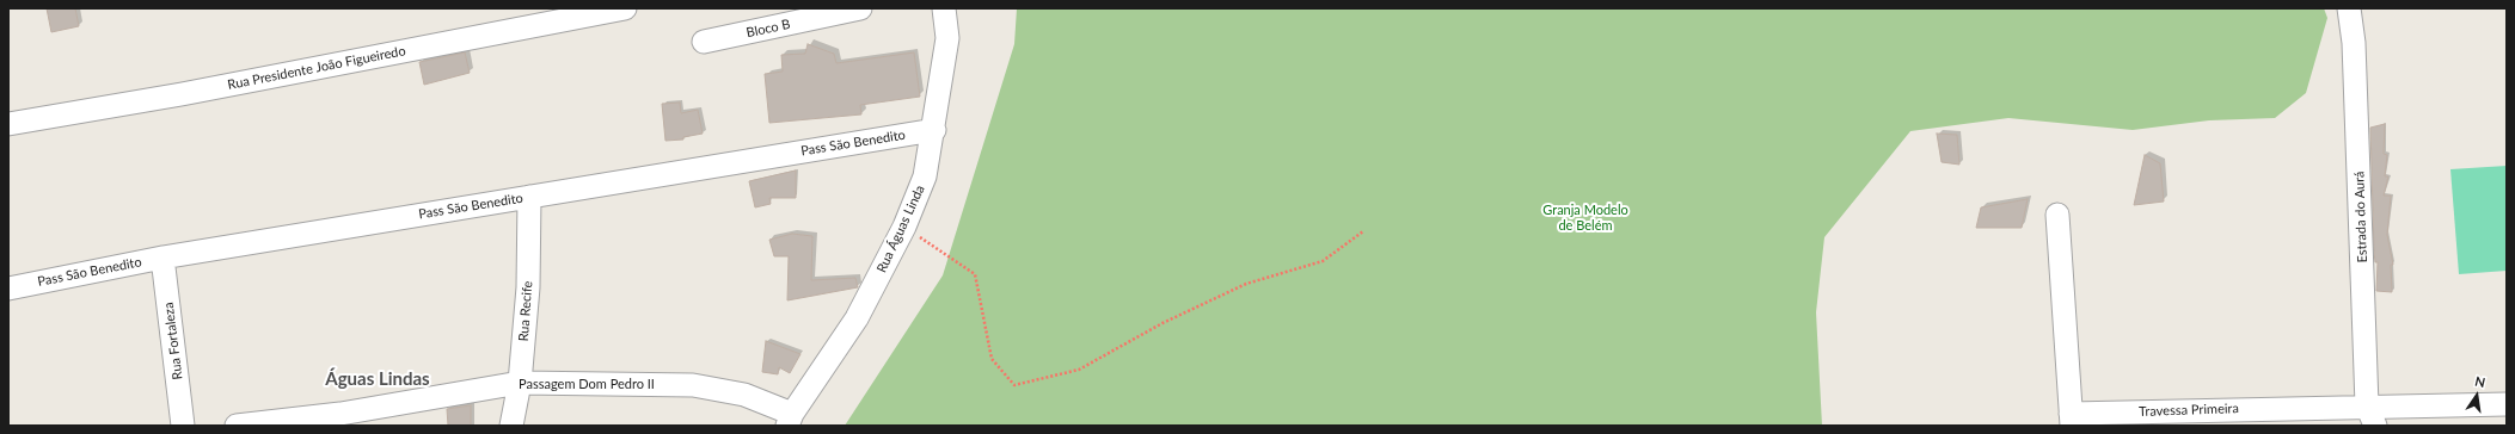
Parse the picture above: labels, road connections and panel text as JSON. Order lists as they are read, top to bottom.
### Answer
{
  "streets": {
    "street": [
      "Bloco B",
      "Rua Presidente João Figueiredo",
      "Pass São Benedito",
      "Estrada do Aurá",
      "Rua Águas Linda",
      "Rua Recife",
      "Rua Fortaleza",
      "Passagem Dom Pedro II",
      "Travessa Primeira"
    ]
  },
  "crossings": [
    ["Pass São Benedito", "Rua Águas Linda"],
    ["Pass São Benedito", "Rua Recife"],
    ["Pass São Benedito", "Rua Fortaleza"],
    ["Estrada do Aurá", "Travessa Primeira"],
    ["Rua Águas Linda", "Passagem Dom Pedro II"],
    ["Rua Recife", "Passagem Dom Pedro II"]
  ],
  "districts": ["Águas Lindas"],
  "parks": ["Granja Modelo de Belém"],
  "north": "top"
}
